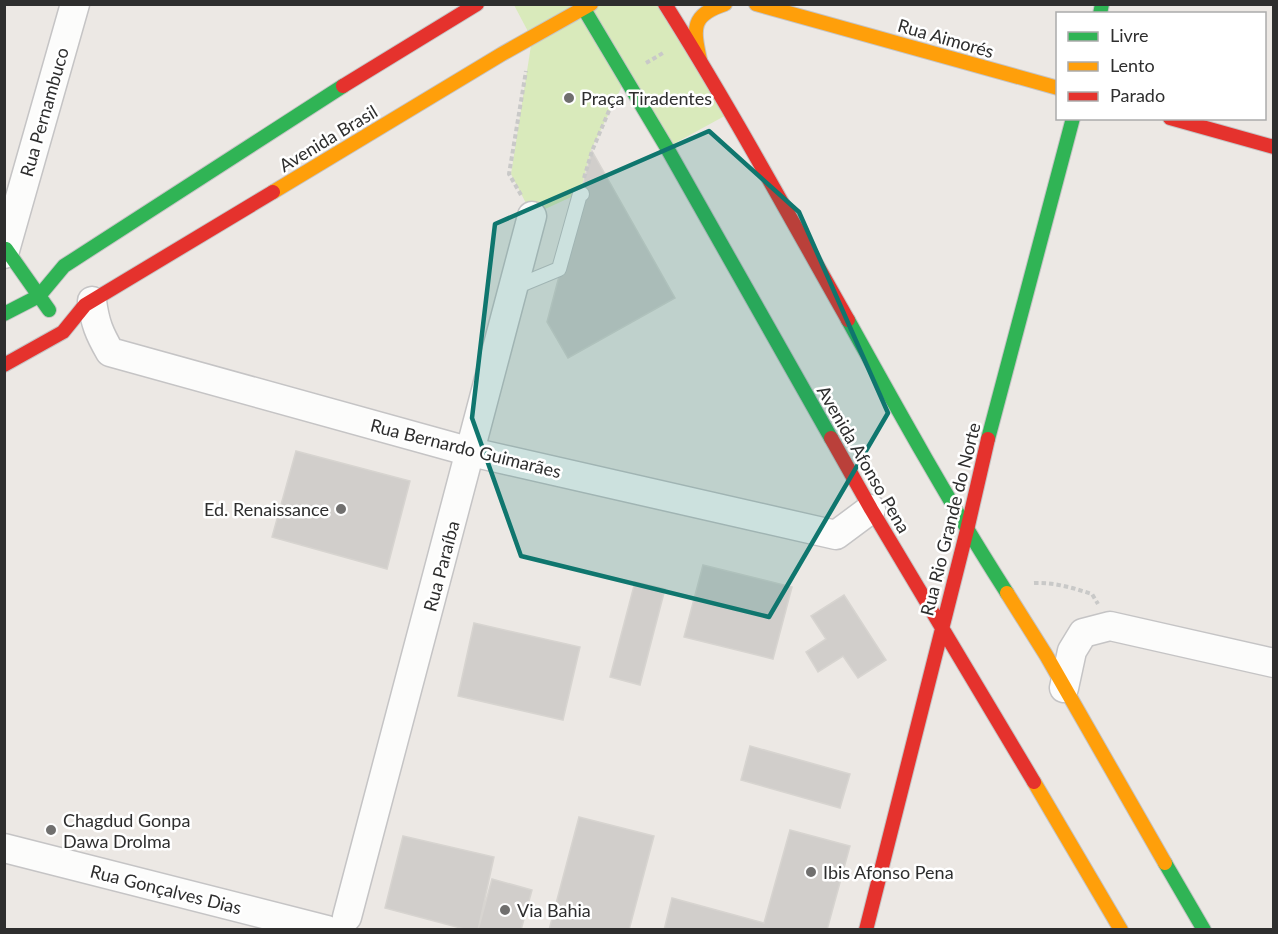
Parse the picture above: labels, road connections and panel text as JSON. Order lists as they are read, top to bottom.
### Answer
{
  "streets": {
    "main road": [
      "Rua Aimorés",
      "Avenida Brasil",
      "Avenida Afonso Pena",
      "Rua Rio Grande do Norte"
    ],
    "street": [
      "Rua Pernambuco",
      "Rua Bernardo Guimarães",
      "Rua Paraíba",
      "Rua Gonçalves Dias"
    ]
  },
  "crossings": [
    ["Rua Pernambuco", "Avenida Brasil"],
    ["Avenida Brasil", "Rua Bernardo Guimarães"],
    ["Avenida Brasil", "Avenida Afonso Pena"],
    ["Rua Bernardo Guimarães", "Avenida Afonso Pena"],
    ["Rua Bernardo Guimarães", "Rua Paraíba"],
    ["Avenida Afonso Pena", "Rua Rio Grande do Norte"],
    ["Rua Paraíba", "Rua Gonçalves Dias"]
  ],
  "places": [
    "Praça Tiradentes",
    "Ed. Renaissance",
    "Chagdud Gonpa Dawa Drolma",
    "Ibis Afonso Pena",
    "Via Bahia"
  ],
  "legend": ["Livre", "Lento", "Parado"]
}
